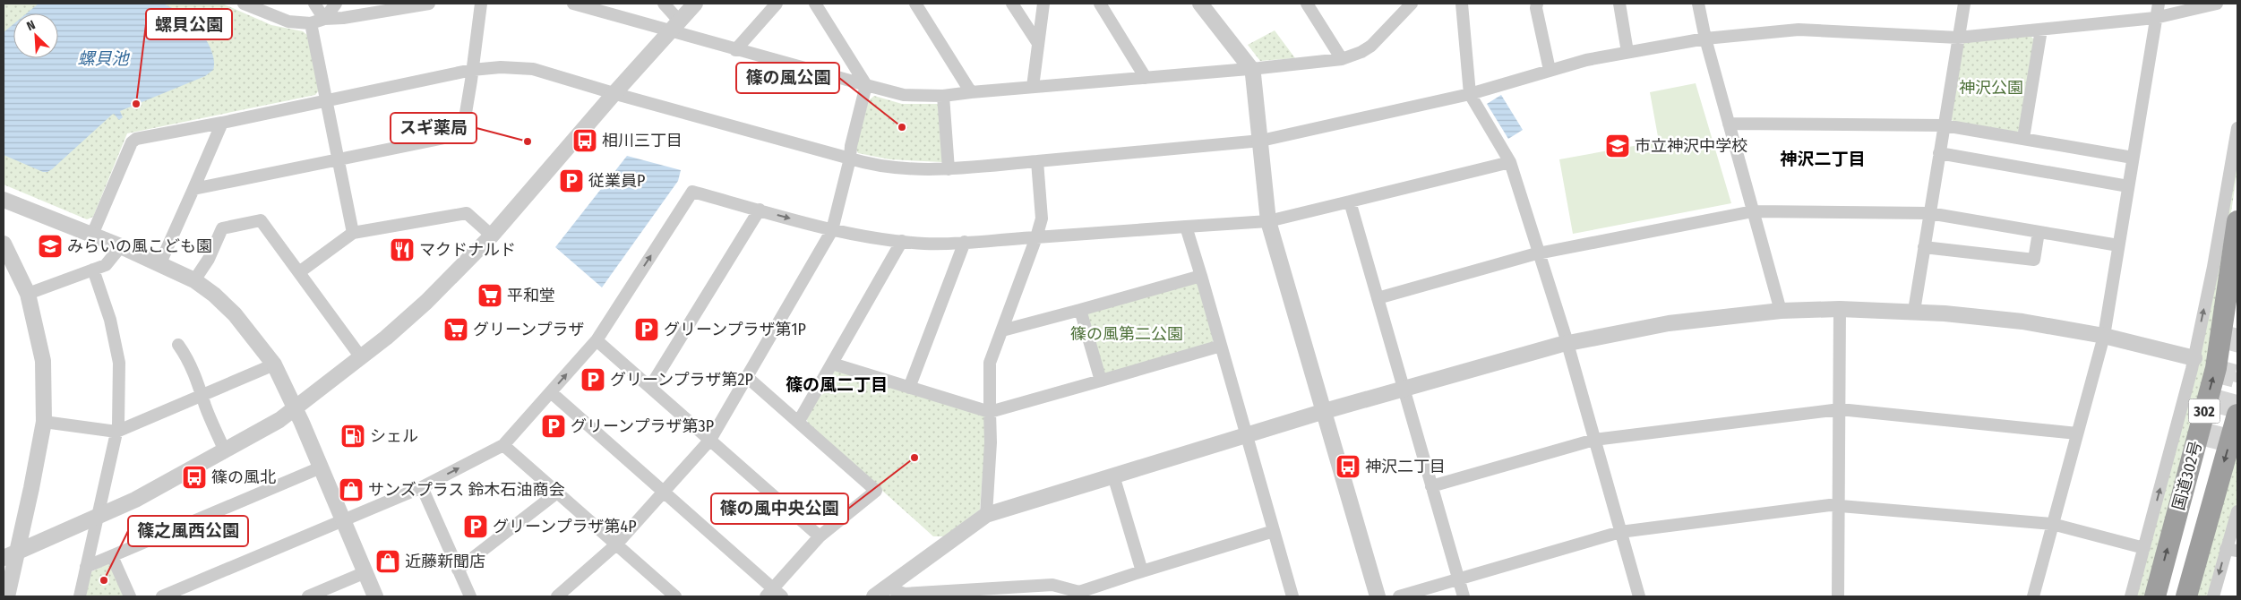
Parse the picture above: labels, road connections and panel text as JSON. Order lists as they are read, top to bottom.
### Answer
{
  "streets": {
    "highway": ["302", "国道302号"]
  },
  "districts": ["神沢二丁目", "篠の風二丁目"],
  "water": ["螺貝池"],
  "parks": ["神沢公園", "篠の風第二公園"],
  "places": {
    "other": [
      "螺貝公園",
      "篠の風公園",
      "スギ薬局",
      "篠の風中央公園",
      "篠之風西公園"
    ],
    "bus stop": ["相川三丁目", "神沢二丁目", "篠の風北"],
    "school or university": ["市立神沢中学校", "みらいの風こども園"],
    "parking": [
      "従業員P",
      "グリーンプラザ第1P",
      "グリーンプラザ第2P",
      "グリーンプラザ第3P",
      "グリーンプラザ第4P"
    ],
    "restaurant": ["マクドナルド"],
    "supermarket": ["平和堂", "グリーンプラザ"],
    "fuel station": ["シェル"],
    "shop": ["サンズプラス 鈴木石油商会", "近藤新聞店"]
  },
  "north": "top left"
}
